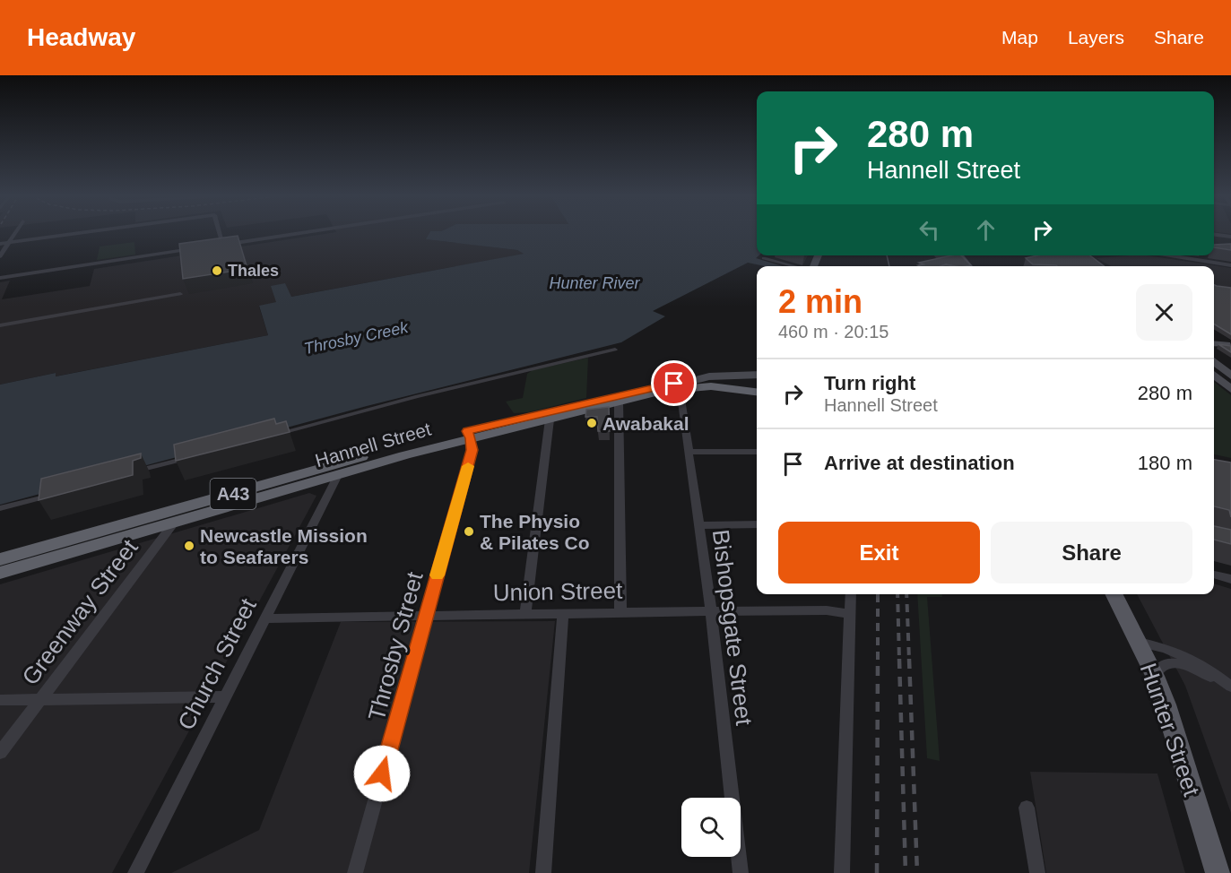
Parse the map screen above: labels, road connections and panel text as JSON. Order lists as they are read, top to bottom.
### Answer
{
  "streets": {
    "highway": ["Hannell Street", "A43"],
    "main road": ["Hunter Street"],
    "street": [
      "Union Street",
      "Greenway Street",
      "Bishopsgate Street",
      "Throsby Street",
      "Church Street"
    ]
  },
  "crossings": [
    ["Hannell Street", "Greenway Street"],
    ["Hannell Street", "Bishopsgate Street"],
    ["Hannell Street", "Throsby Street"],
    ["Hannell Street", "Church Street"],
    ["Union Street", "Bishopsgate Street"],
    ["Union Street", "Throsby Street"],
    ["Union Street", "Church Street"]
  ],
  "water": ["Hunter River", "Throsby Creek"],
  "places": [
    "Thales",
    "Awabakal",
    "The Physio & Pilates Co",
    "Newcastle Mission to Seafarers"
  ],
  "page": {
    "header": "Headway",
    "nav": ["Map", "Layers", "Share"],
    "turn": ["280 m", "Hannell Street"],
    "heading": ["2 min", "460 m · 20:15"],
    "list": [
      {
        "name": "Turn right",
        "note": "Hannell Street",
        "value": "280 m"
      },
      {
        "name": "Arrive at destination",
        "value": "180 m"
      }
    ],
    "buttons": ["Exit", "Share"]
  }
}
